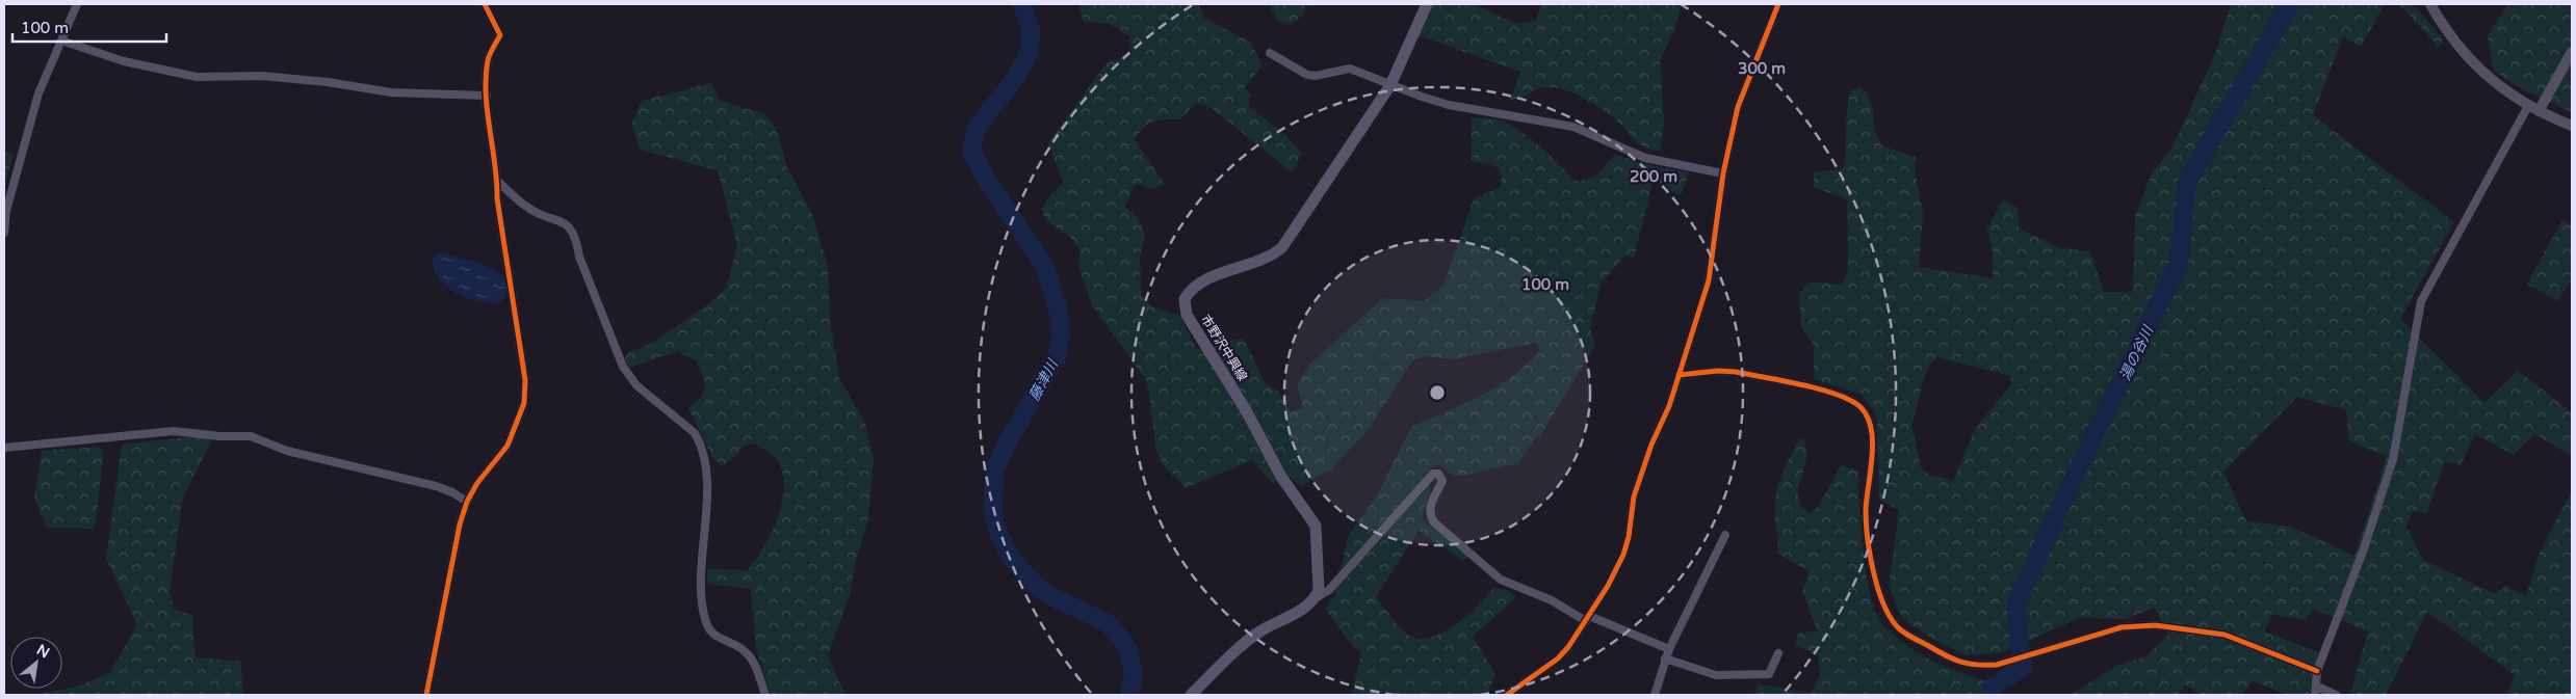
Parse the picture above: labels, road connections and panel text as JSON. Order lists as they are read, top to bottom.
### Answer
{
  "streets": {
    "main road": ["市野沢中興線"]
  },
  "water": ["湯の谷川", "藤津川"],
  "scale_bar": "100 m",
  "north": "top right",
  "rings": ["300 m", "200 m", "100 m"]
}
